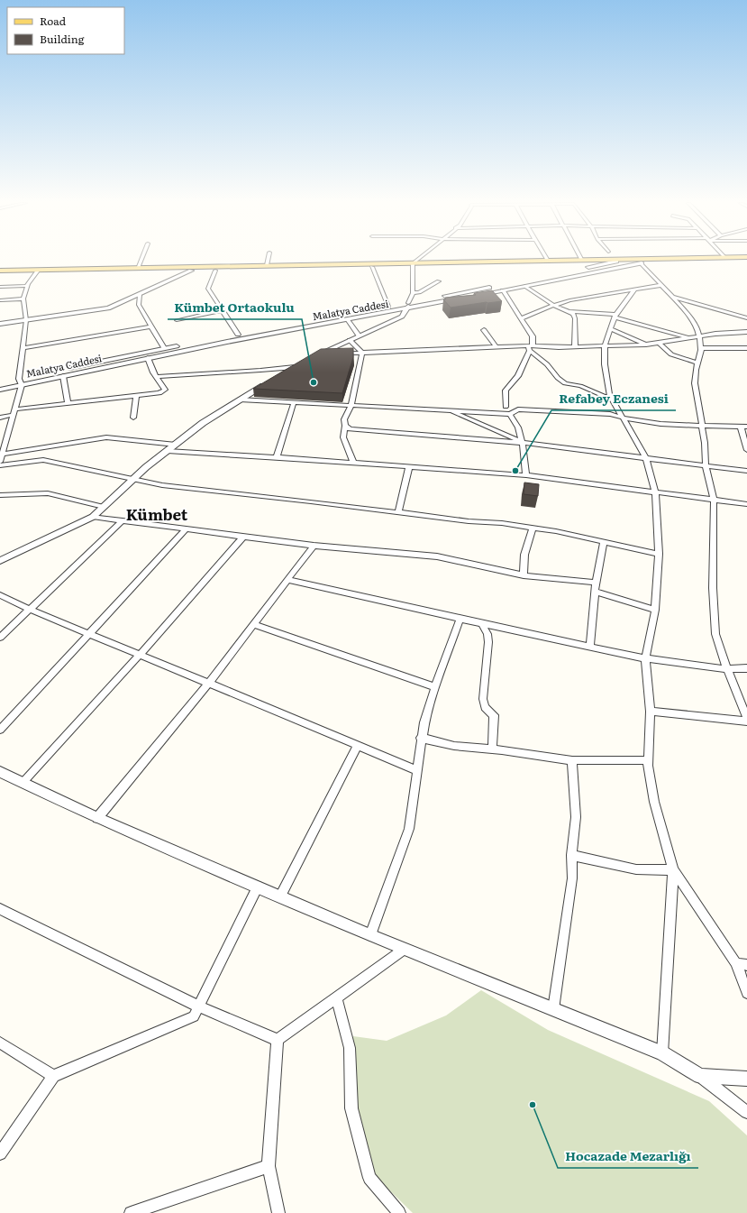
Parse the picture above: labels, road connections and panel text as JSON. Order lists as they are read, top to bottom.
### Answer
{
  "streets": {
    "street": ["Malatya Caddesi"]
  },
  "districts": ["Kümbet"],
  "places": ["Kümbet Ortaokulu", "Refabey Eczanesi", "Hocazade Mezarlığı"],
  "legend": ["Road", "Building"]
}
